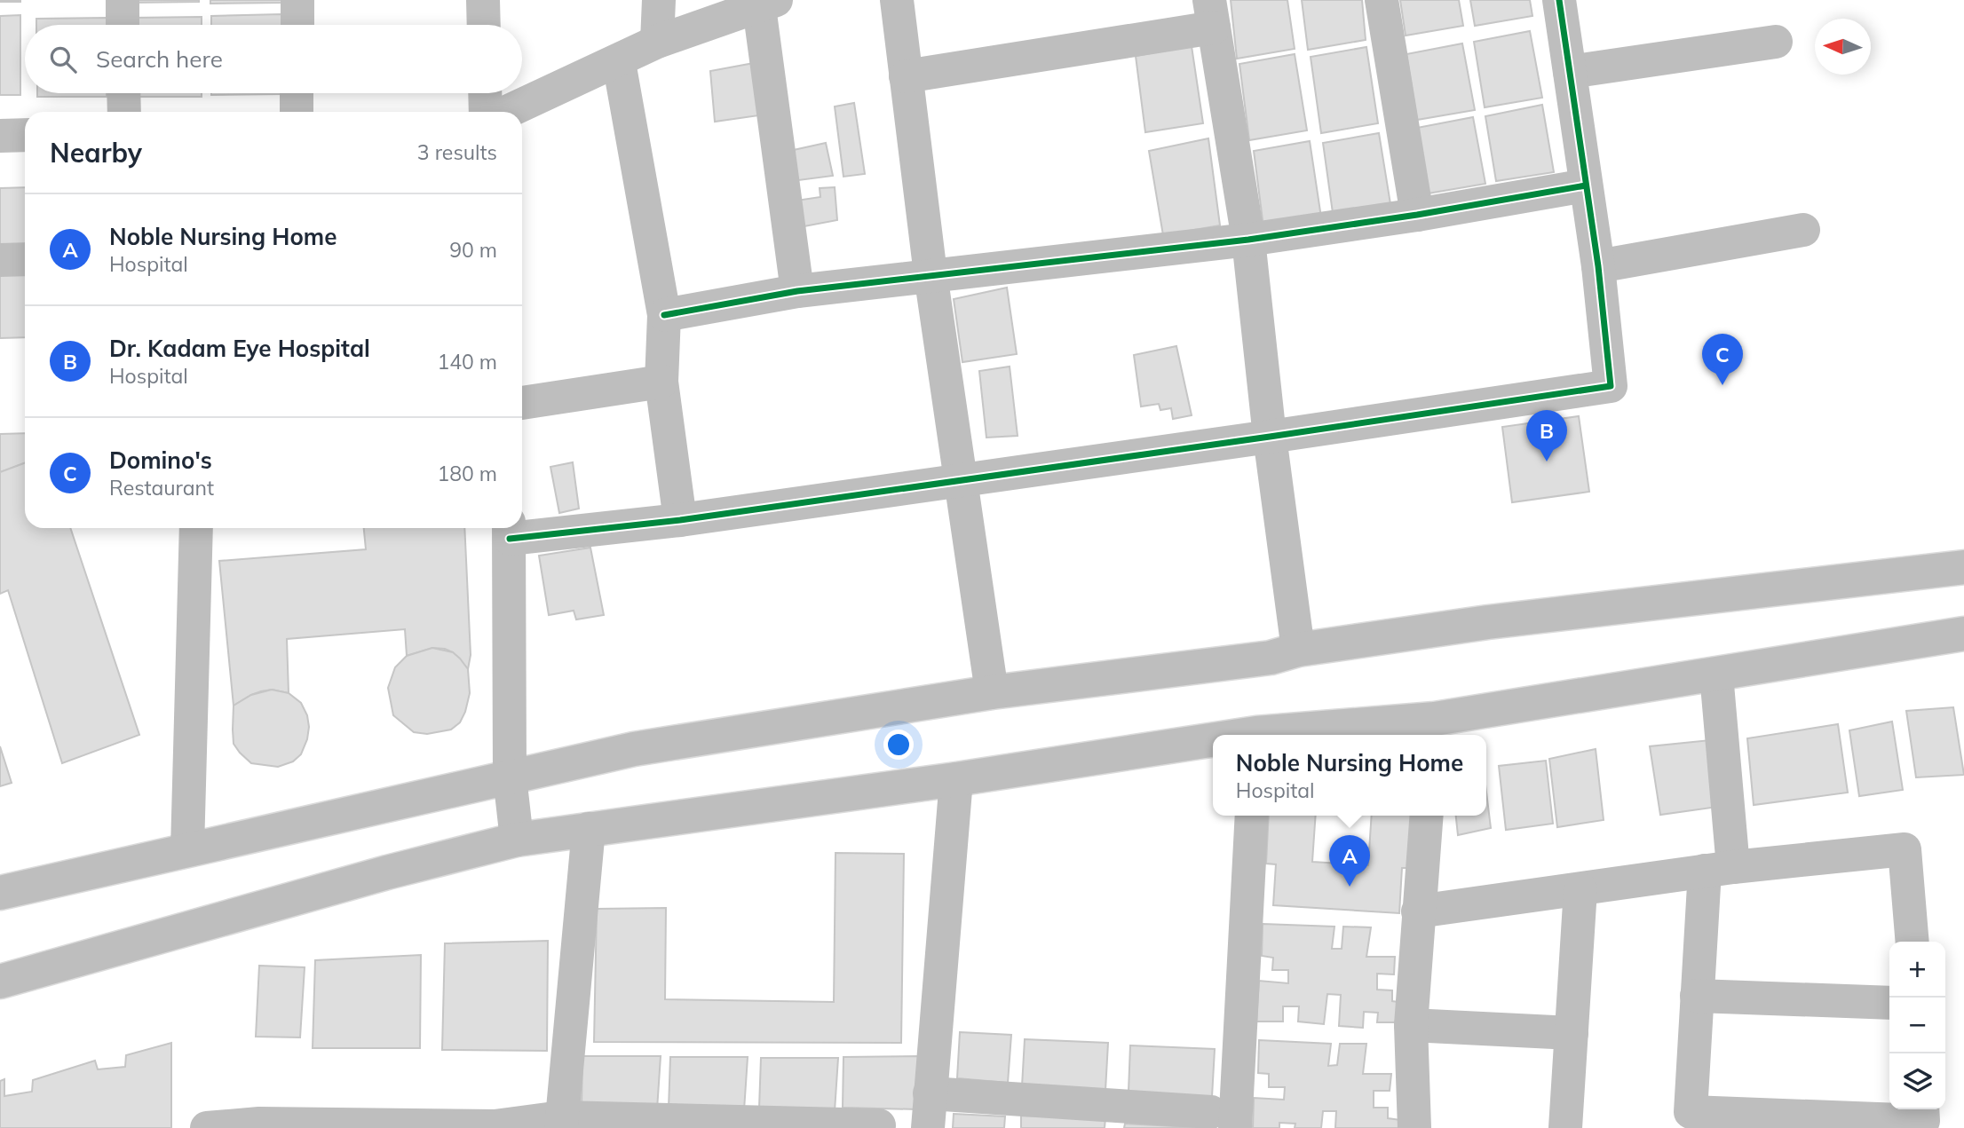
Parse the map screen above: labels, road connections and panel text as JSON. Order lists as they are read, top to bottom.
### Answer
{
  "north": "left",
  "page": {
    "search": "Search here",
    "heading": ["Nearby", "3 results"],
    "list": [
      {
        "mark": "A",
        "name": "Noble Nursing Home",
        "note": "Hospital",
        "value": "90 m"
      },
      {
        "mark": "B",
        "name": "Dr. Kadam Eye Hospital",
        "note": "Hospital",
        "value": "140 m"
      },
      {
        "mark": "C",
        "name": "Domino's",
        "note": "Restaurant",
        "value": "180 m"
      }
    ],
    "pins": ["C", "B", "A"],
    "popup": ["Noble Nursing Home", "Hospital"],
    "map_buttons": ["+", "−"]
  }
}
